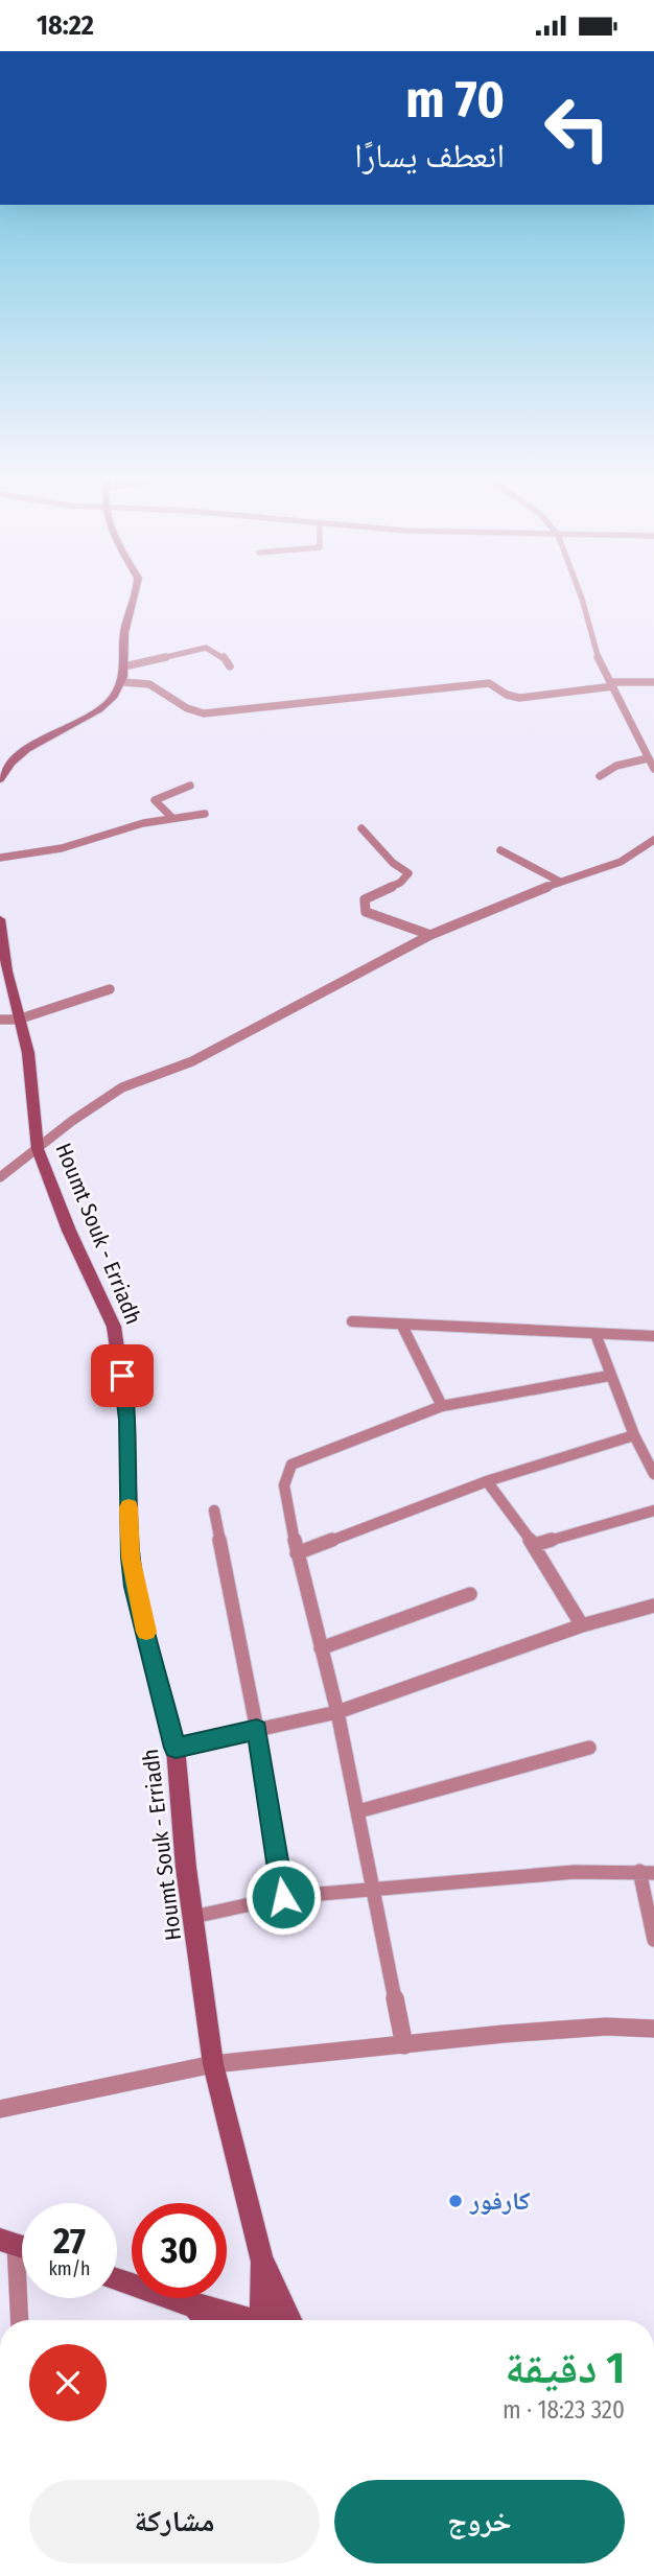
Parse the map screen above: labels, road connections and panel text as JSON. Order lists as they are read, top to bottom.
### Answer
{
  "streets": {
    "street": ["Houmt Souk - Erriadh"]
  },
  "places": ["كارفور"],
  "page": {
    "status": "18:22",
    "turn": ["70 m", "انعطف يسارًا"],
    "speed": "27 km/h",
    "limit": "30",
    "heading": ["1 دقيقة", "320 m · 18:23"],
    "buttons": ["خروج", "مشاركة"]
  }
}
